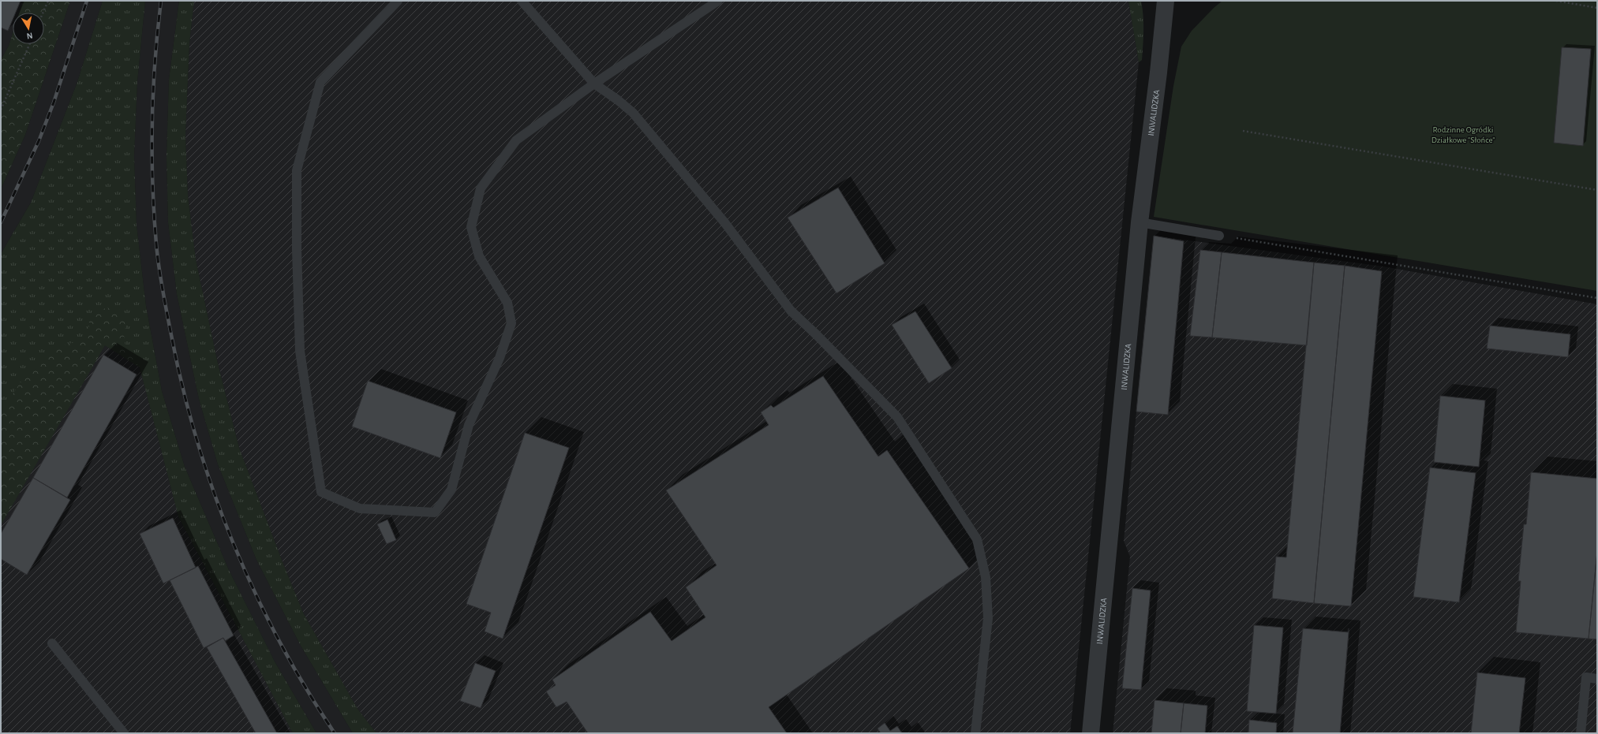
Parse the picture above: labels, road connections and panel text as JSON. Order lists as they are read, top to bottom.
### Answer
{
  "streets": {
    "street": ["INWALIDZKA"]
  },
  "parks": ["Rodzinne Ogródki Działkowe \"Słońce\""],
  "north": "bottom"
}
